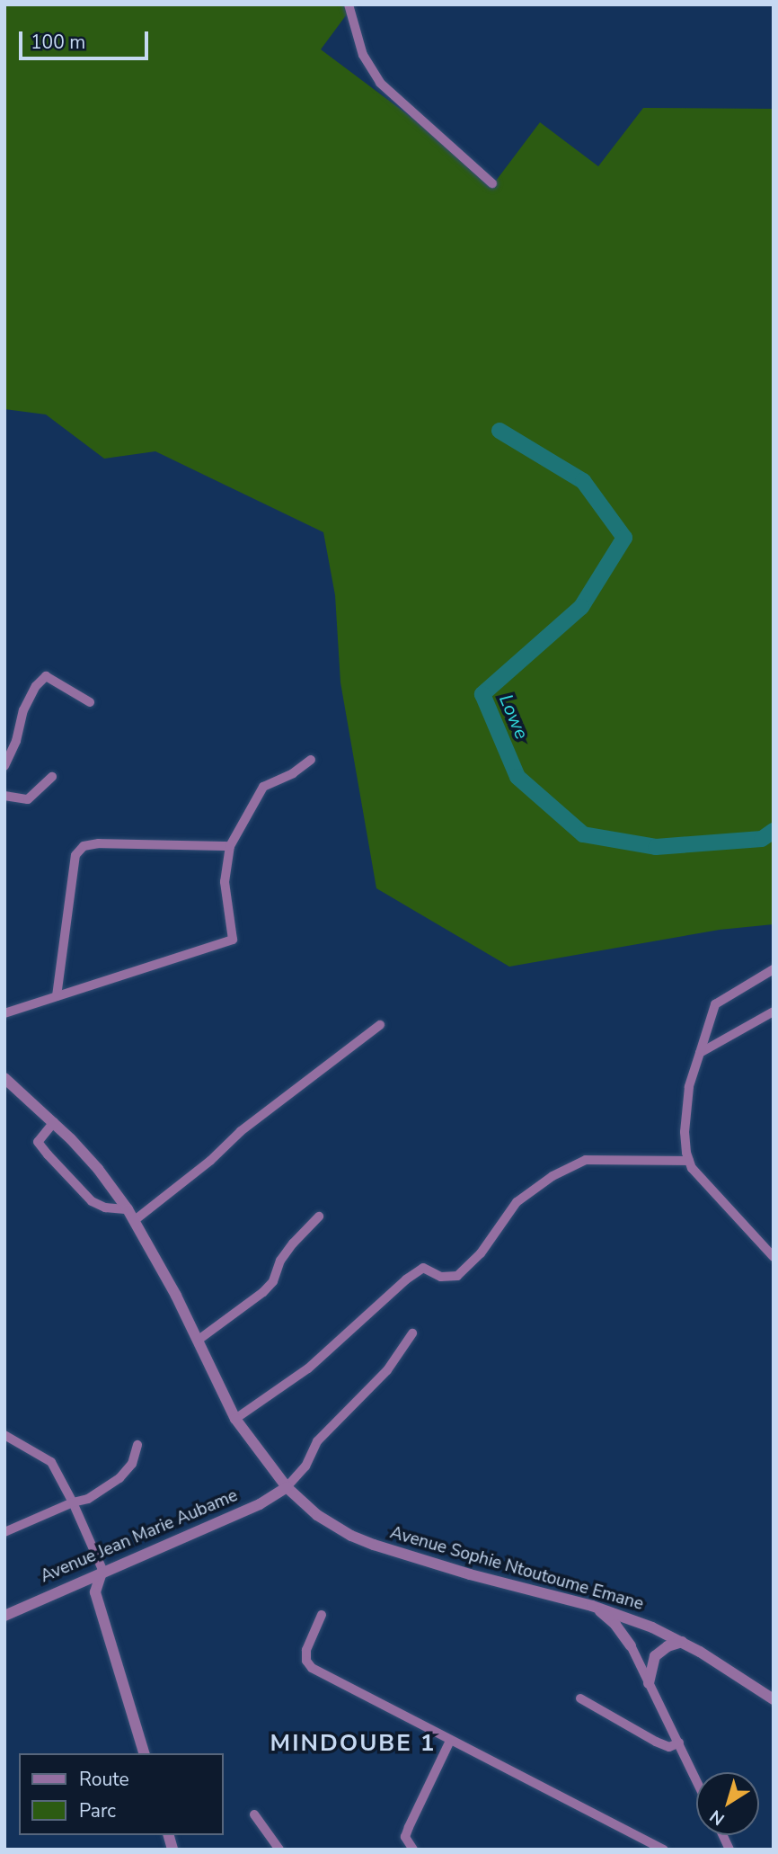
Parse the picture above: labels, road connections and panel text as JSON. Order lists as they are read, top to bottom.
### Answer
{
  "streets": {
    "street": ["Avenue Jean Marie Aubame", "Avenue Sophie Ntoutoume Emane"]
  },
  "crossings": [
    ["Avenue Jean Marie Aubame", "Avenue Sophie Ntoutoume Emane"]
  ],
  "districts": ["MINDOUBE 1"],
  "water": ["Lowe"],
  "legend": ["Route", "Parc"],
  "scale_bar": "100 m",
  "north": "bottom left"
}
